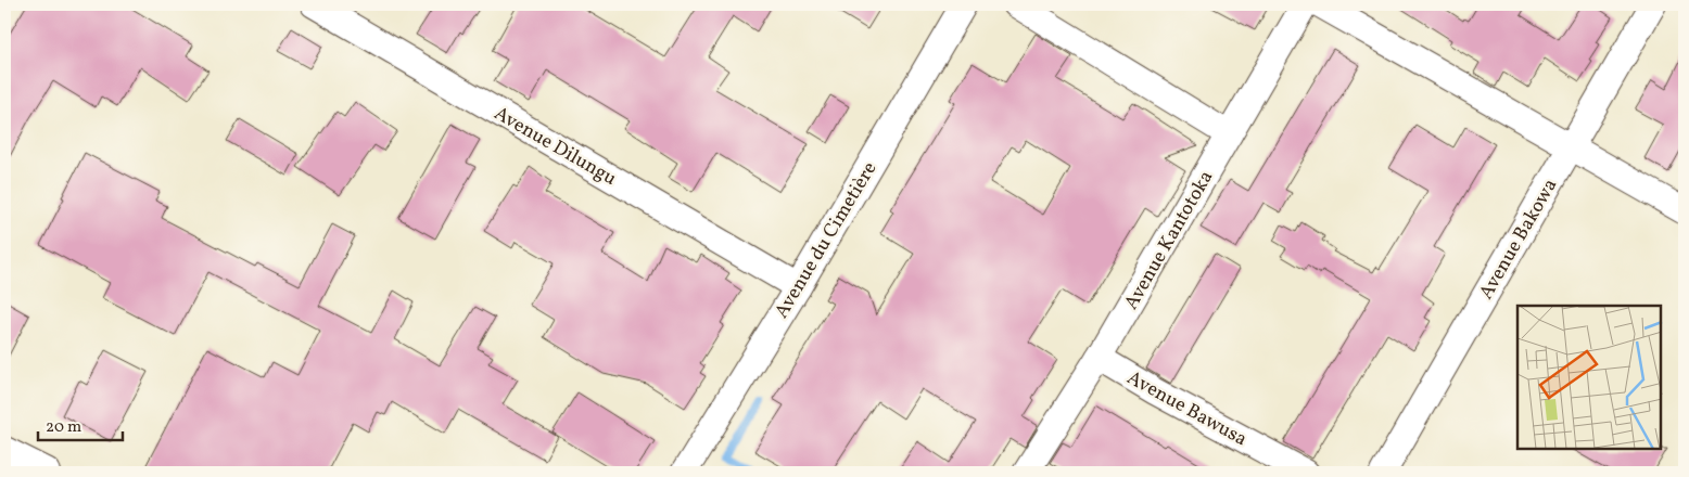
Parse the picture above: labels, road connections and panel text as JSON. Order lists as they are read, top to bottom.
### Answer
{
  "streets": {
    "street": [
      "Avenue Dilungu",
      "Avenue Bakowa",
      "Avenue du Cimetière",
      "Avenue Kantotoka",
      "Avenue Bawusa"
    ]
  },
  "crossings": [
    ["Avenue Dilungu", "Avenue du Cimetière"],
    ["Avenue Kantotoka", "Avenue Bawusa"]
  ],
  "scale_bar": "20 m"
}
